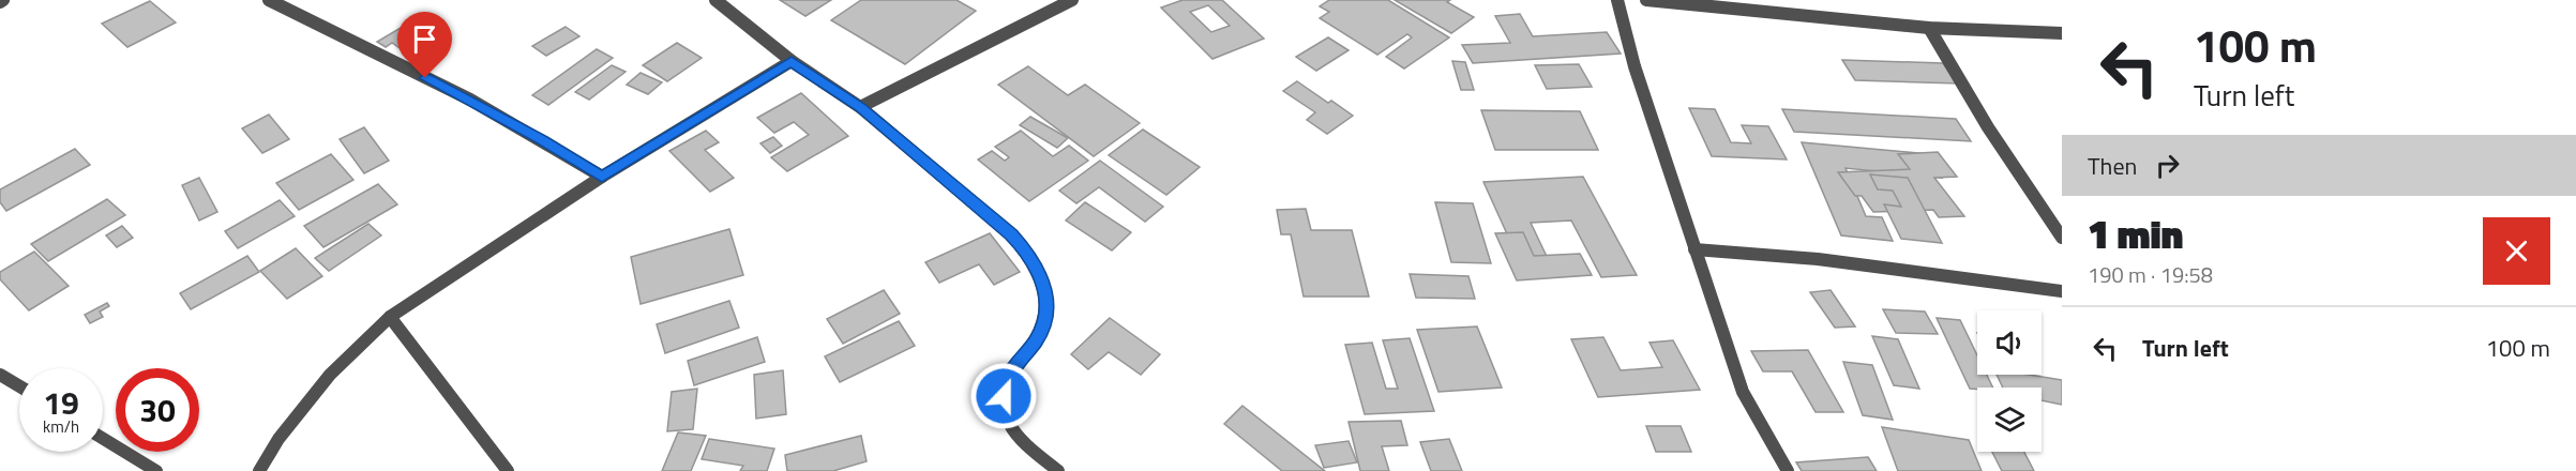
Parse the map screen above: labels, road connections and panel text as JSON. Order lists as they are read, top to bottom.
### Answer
{
  "page": {
    "turn": ["100 m", "Turn left"],
    "then": "Then",
    "heading": ["1 min", "190 m · 19:58"],
    "list": [
      {
        "name": "Turn left",
        "value": "100 m"
      }
    ],
    "speed": "19 km/h",
    "limit": "30"
  }
}
